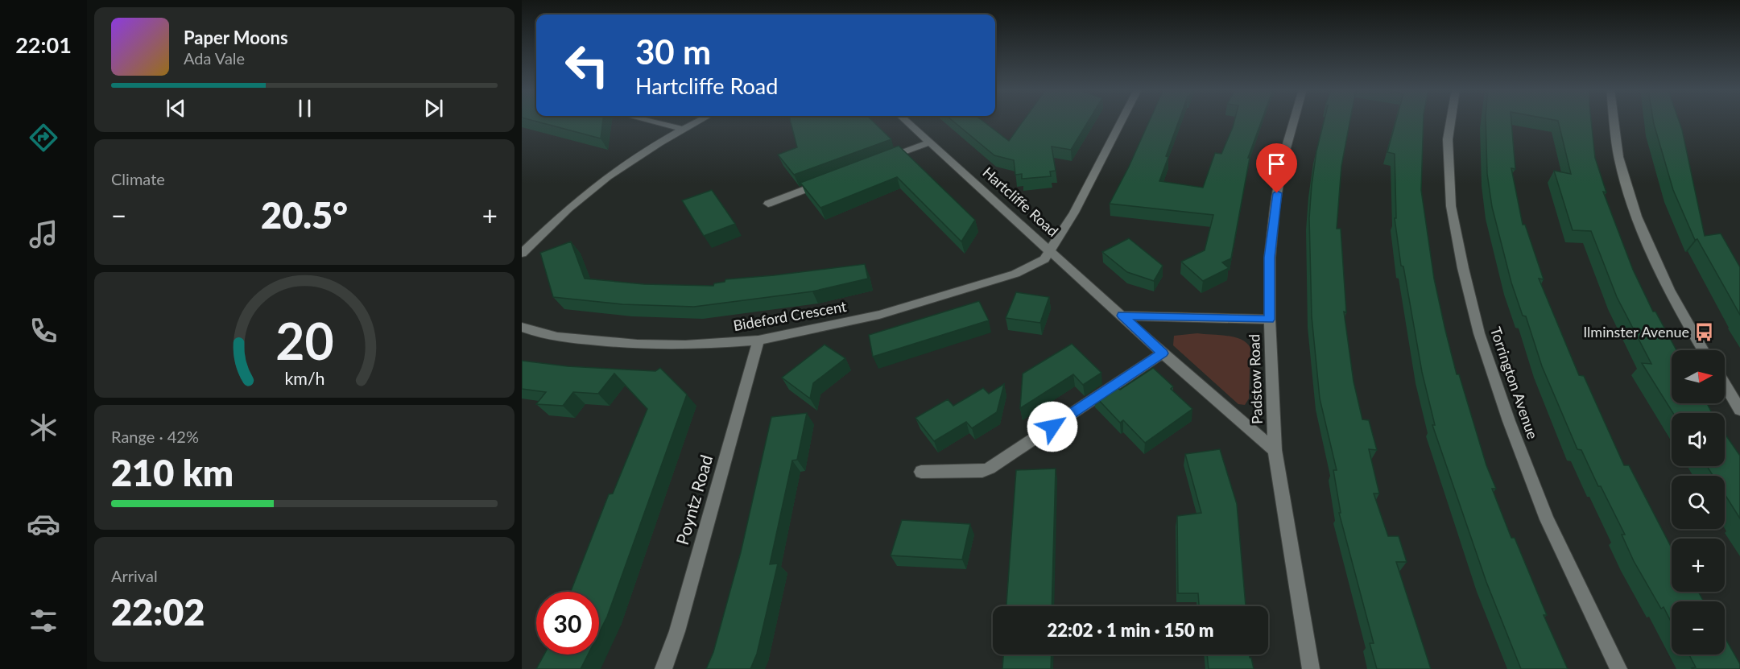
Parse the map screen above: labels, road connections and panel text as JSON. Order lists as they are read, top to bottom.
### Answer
{
  "streets": {
    "street": [
      "Hartcliffe Road",
      "Bideford Crescent",
      "Padstow Road",
      "Torrington Avenue",
      "Poyntz Road"
    ]
  },
  "crossings": [
    ["Hartcliffe Road", "Bideford Crescent"],
    ["Hartcliffe Road", "Padstow Road"],
    ["Bideford Crescent", "Poyntz Road"]
  ],
  "places": {
    "bus stop": ["Ilminster Avenue"]
  },
  "north": "right",
  "page": {
    "tabs": "22:01",
    "turn": ["30 m", "Hartcliffe Road"],
    "song": ["Paper Moons", "Ada Vale"],
    "tile": [
      "Climate",
      ["Range · 42%", "210 km"],
      ["Arrival", "22:02"]
    ],
    "heat": ["−", "20.5°", "+"],
    "map_buttons": ["+", "−"],
    "limit": "30",
    "trip": "22:02 · 1 min · 150 m",
    "gauge": ["20", "km/h"]
  }
}
